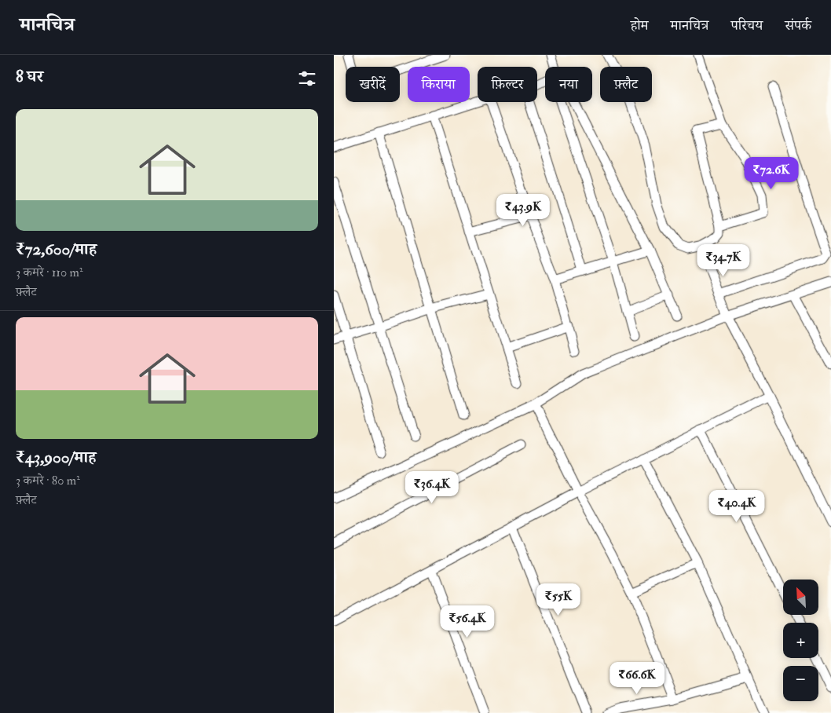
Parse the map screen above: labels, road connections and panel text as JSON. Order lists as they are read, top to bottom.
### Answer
{
  "north": "top left",
  "page": {
    "header": "मानचित्र",
    "nav": [
      "होम",
      "मानचित्र",
      "परिचय",
      "संपर्क"
    ],
    "heading": "8 घर",
    "chip": [
      "खरीदें",
      "किराया",
      "फ़िल्टर",
      "नया",
      "फ़्लैट"
    ],
    "list": [
      {
        "name": "₹72,600/माह",
        "note": "3 कमरे · 110 m² · फ़्लैट"
      },
      {
        "name": "₹43,900/माह",
        "note": "3 कमरे · 80 m² · फ़्लैट"
      }
    ],
    "price": [
      "₹72.6K",
      "₹43.9K",
      "₹34.7K",
      "₹36.4K",
      "₹40.4K",
      "₹55K",
      "₹56.4K",
      "₹66.6K"
    ],
    "map_buttons": ["+", "−"]
  }
}
